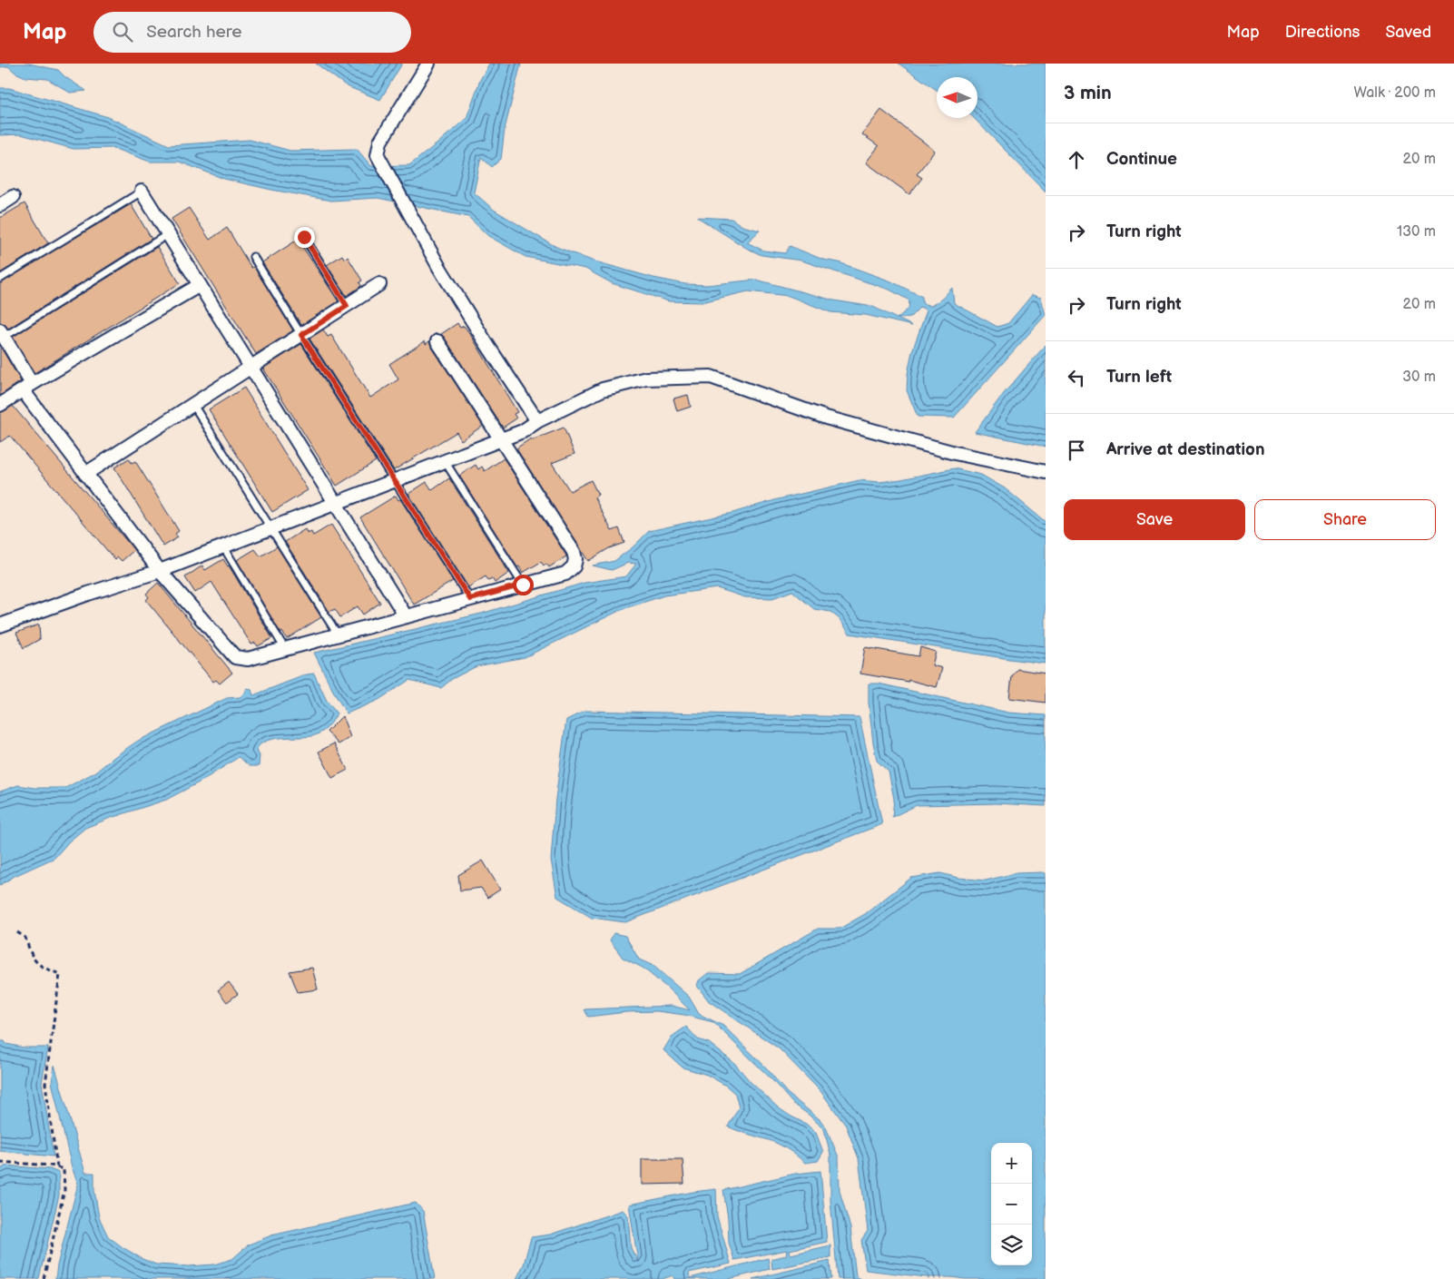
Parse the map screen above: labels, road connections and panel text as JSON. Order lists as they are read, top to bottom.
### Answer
{
  "north": "left",
  "page": {
    "header": "Map",
    "search": "Search here",
    "nav": ["Map", "Directions", "Saved"],
    "heading": ["3 min", "Walk · 200 m"],
    "list": [
      ["Continue", "20 m"],
      ["Turn right", "130 m"],
      ["Turn right", "20 m"],
      ["Turn left", "30 m"],
      "Arrive at destination"
    ],
    "buttons": ["Save", "Share"],
    "map_buttons": ["+", "−"]
  }
}
